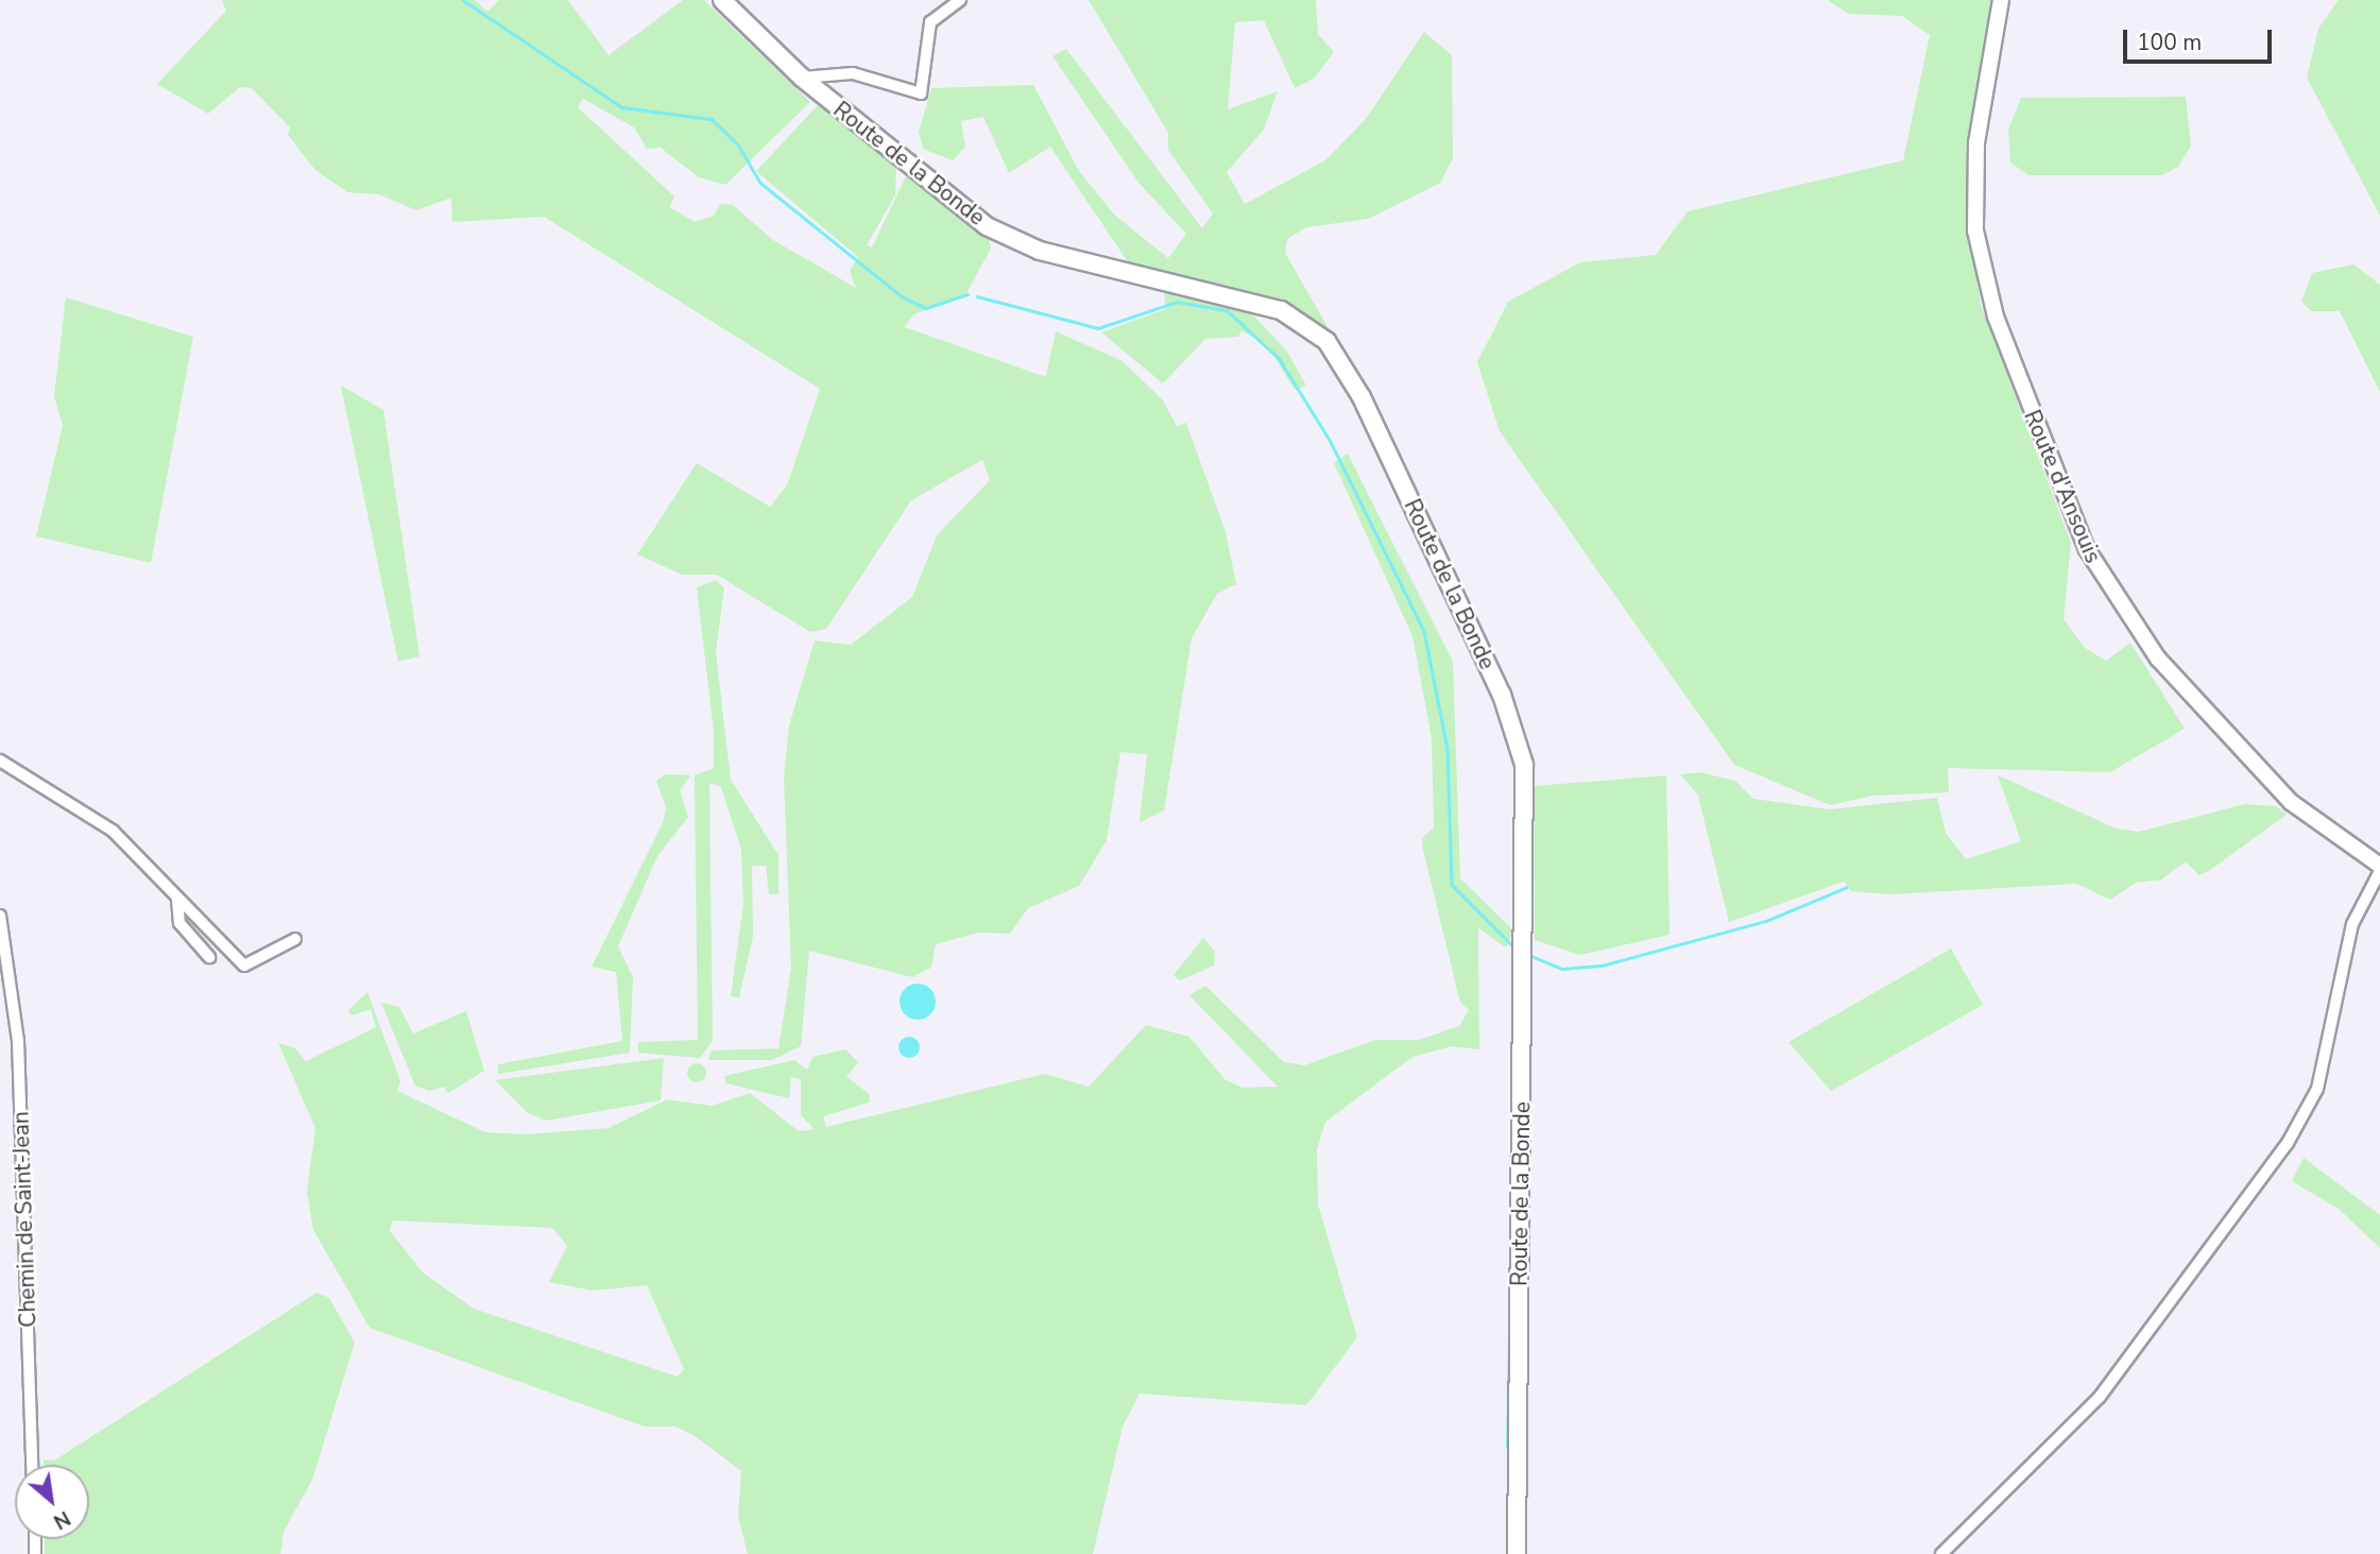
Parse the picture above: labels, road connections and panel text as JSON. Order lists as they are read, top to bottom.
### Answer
{
  "streets": {
    "main road": ["Route de la Bonde"],
    "street": ["Route d'Ansouis", "Chemin de Saint-Jean"]
  },
  "scale_bar": "100 m",
  "north": "bottom right"
}
